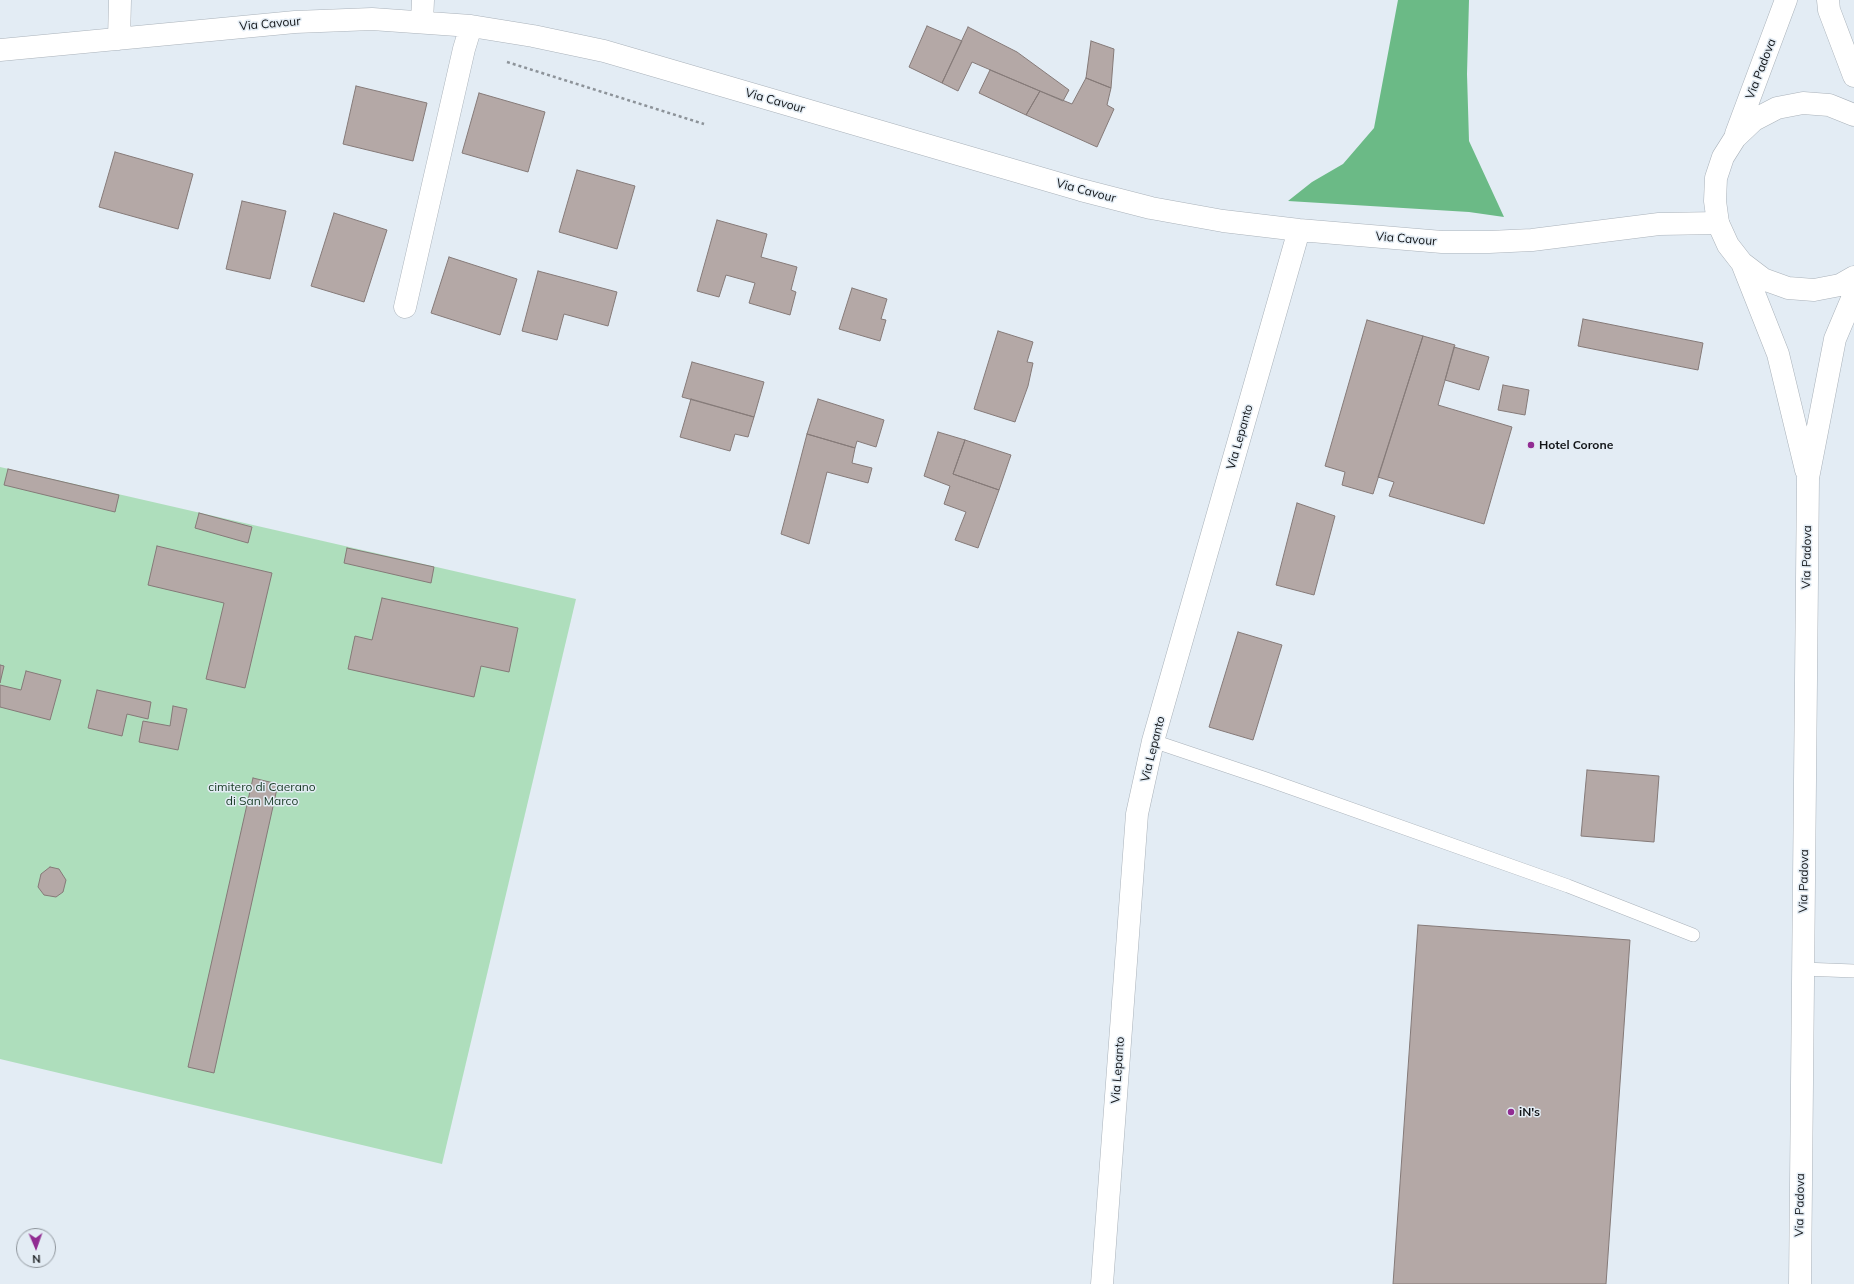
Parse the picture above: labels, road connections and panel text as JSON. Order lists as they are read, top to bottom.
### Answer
{
  "streets": {
    "street": ["Via Cavour", "Via Padova", "Via Lepanto"]
  },
  "crossings": [
    ["Via Cavour", "Via Padova"],
    ["Via Cavour", "Via Lepanto"]
  ],
  "parks": ["cimitero di Caerano di San Marco"],
  "places": ["Hotel Corone", "iN's"],
  "north": "bottom"
}
